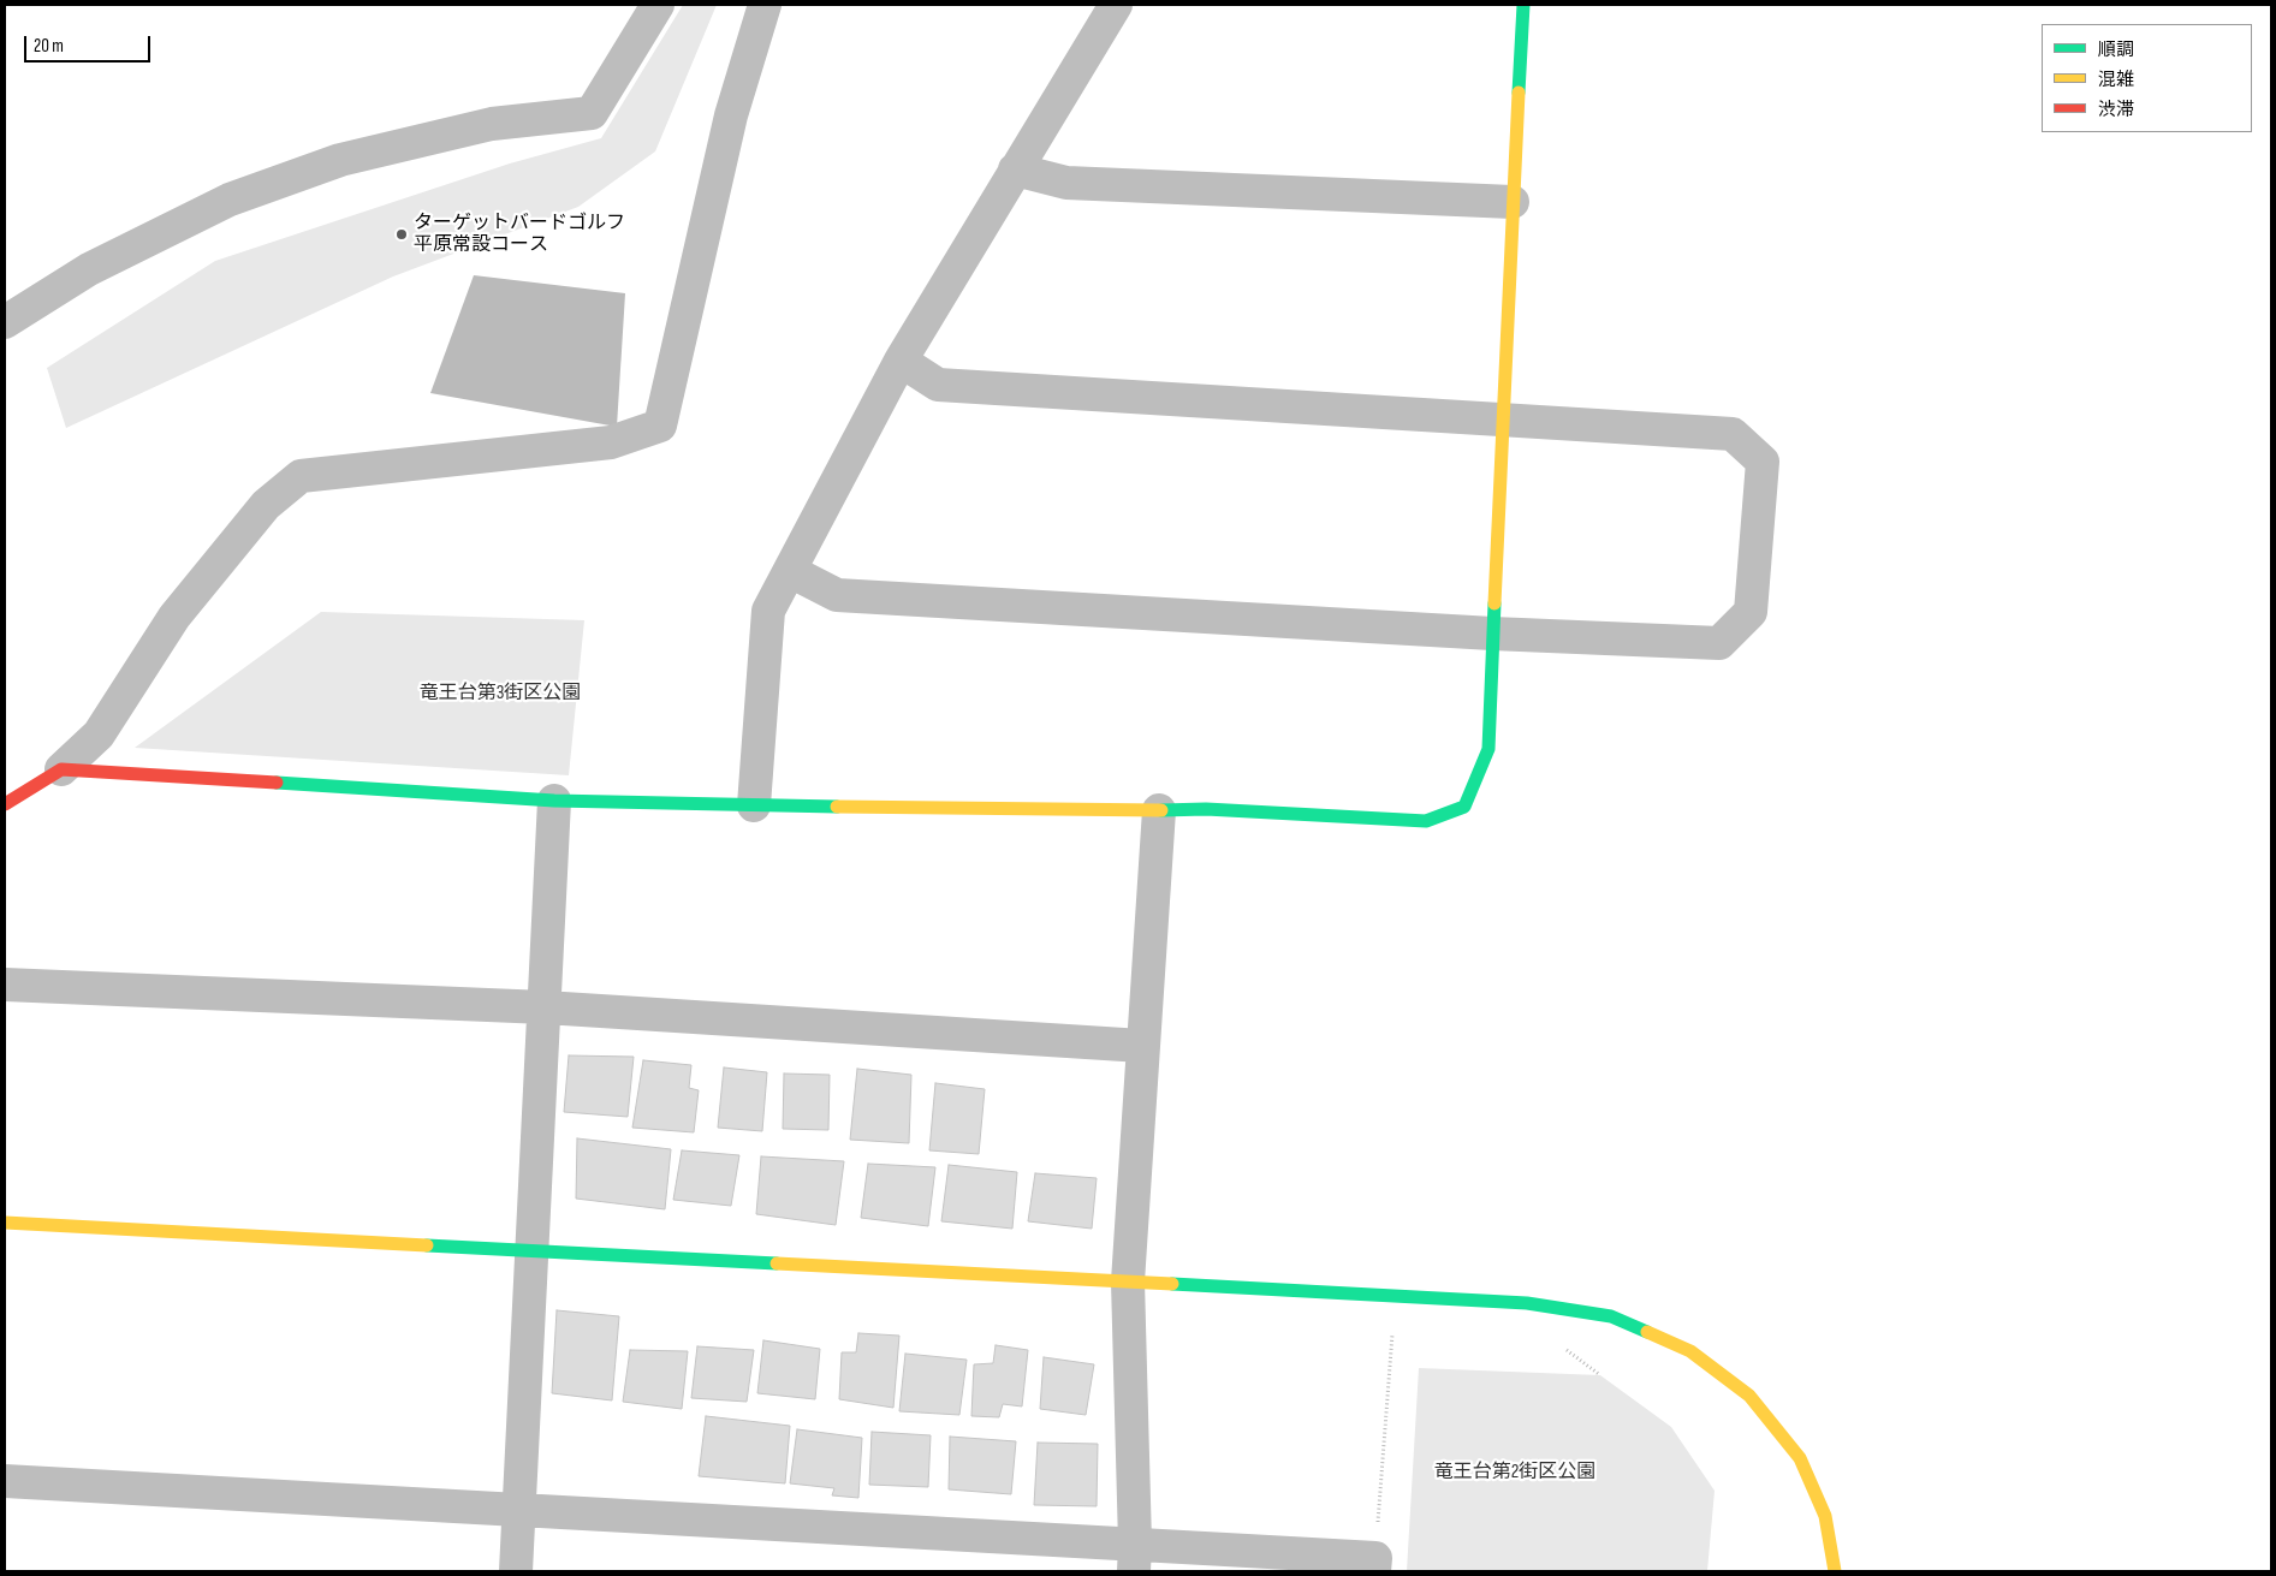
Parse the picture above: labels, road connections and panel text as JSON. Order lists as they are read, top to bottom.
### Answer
{
  "parks": ["竜王台第3街区公園", "竜王台第2街区公園"],
  "places": ["ターゲットバードゴルフ 平原常設コース"],
  "legend": ["順調", "混雑", "渋滞"],
  "scale_bar": "20 m"
}
